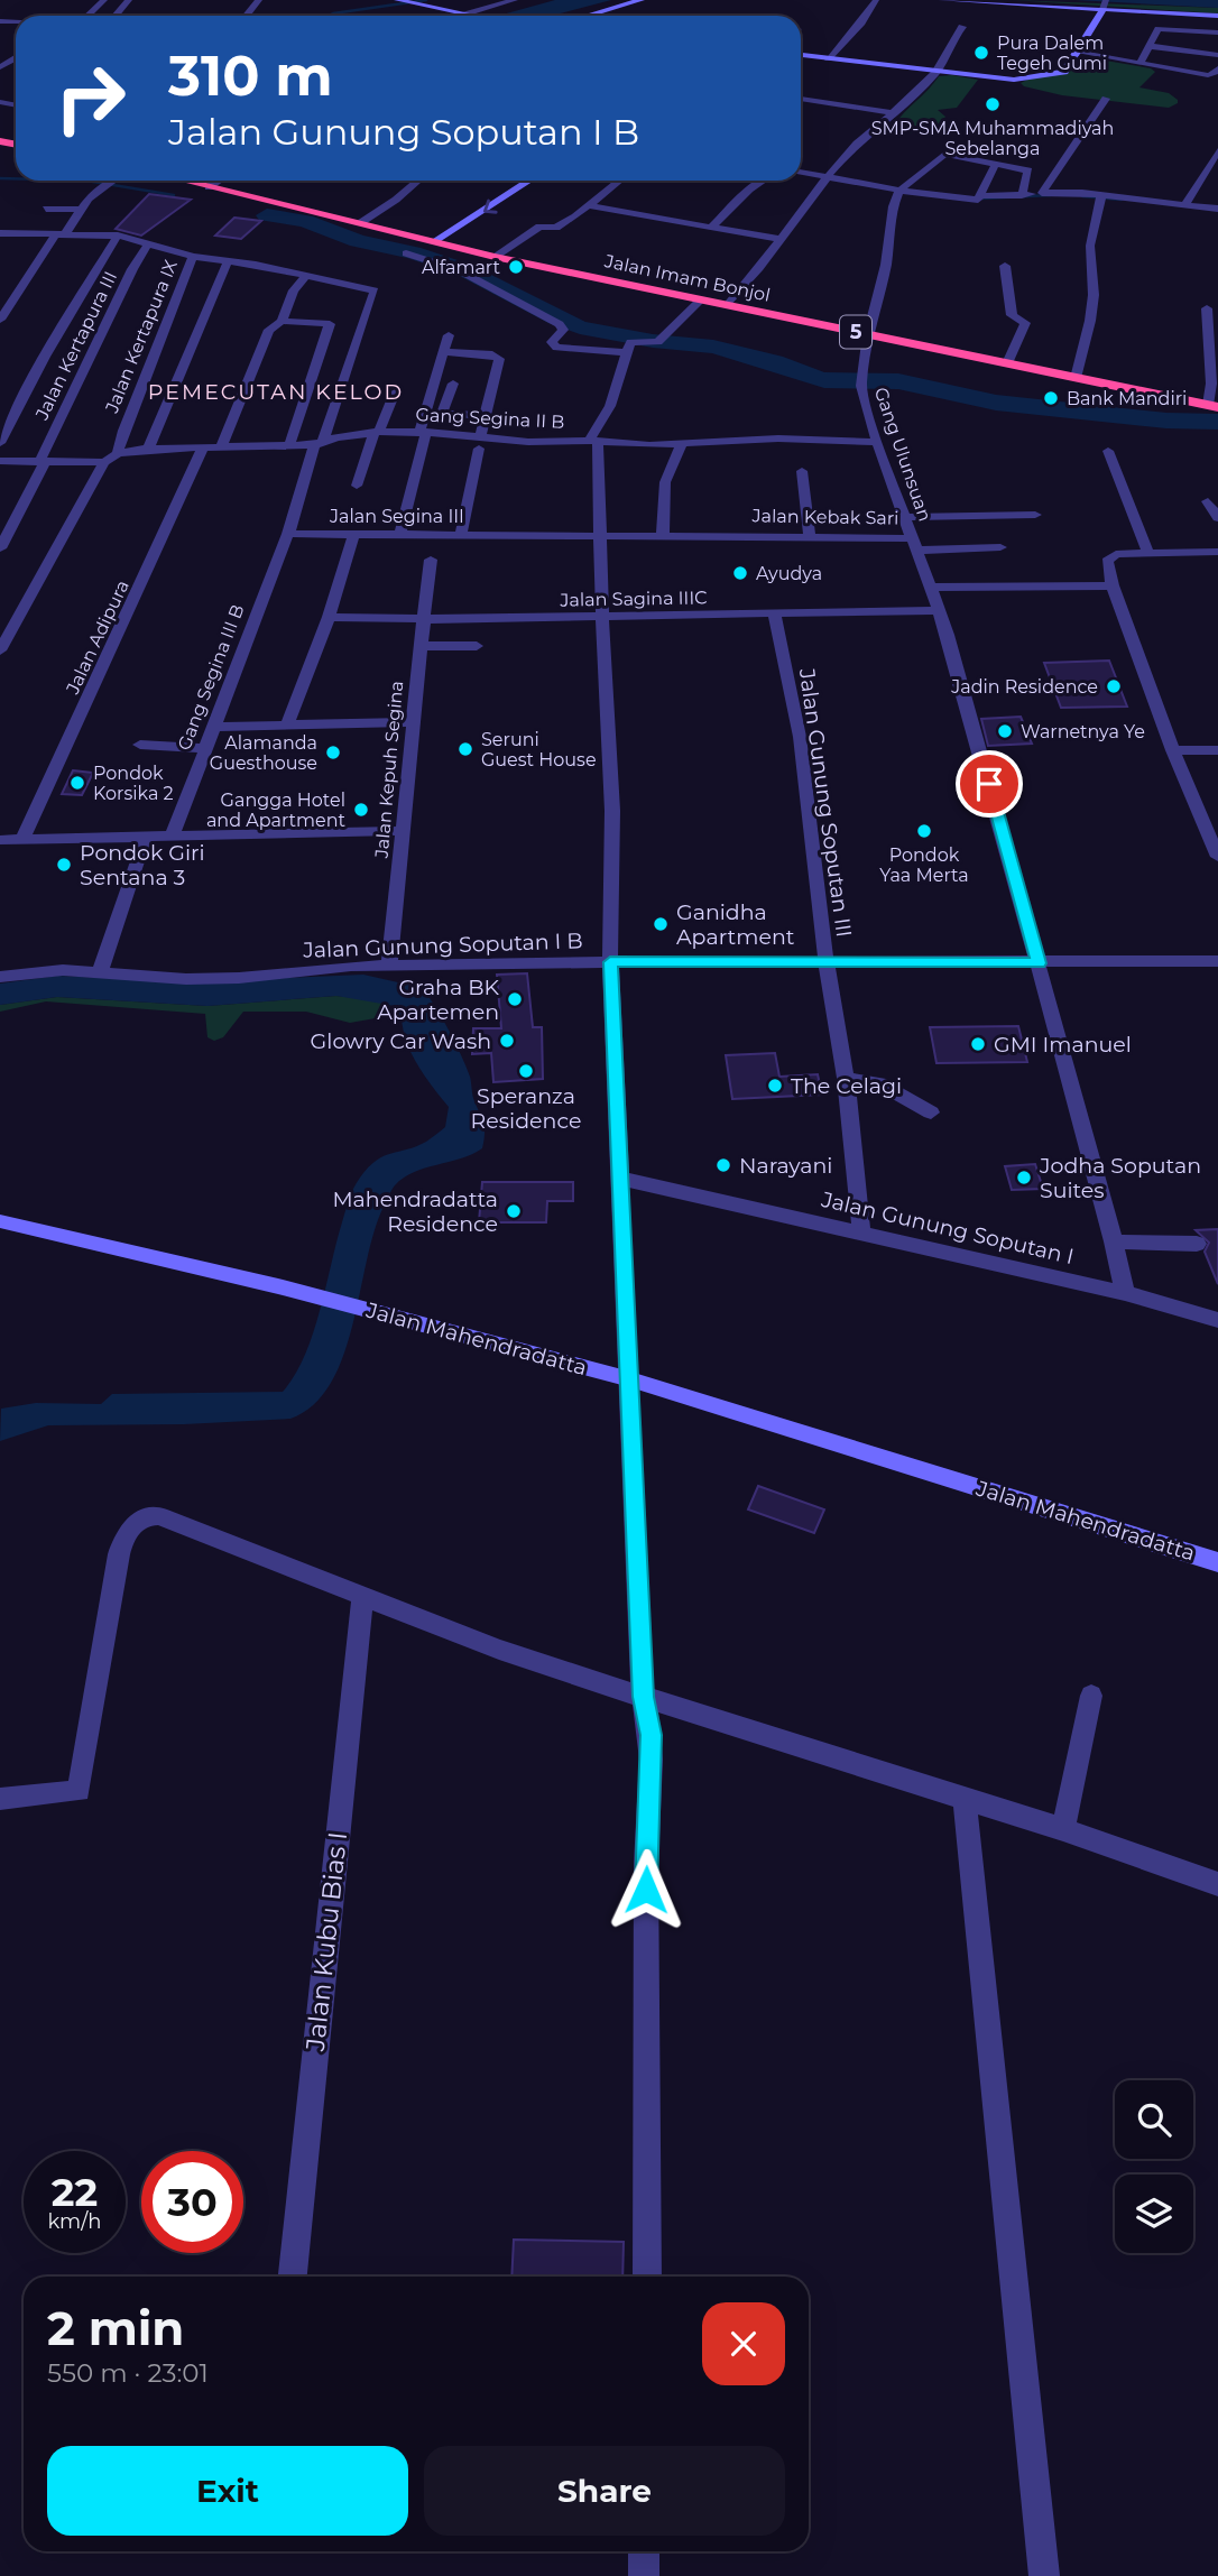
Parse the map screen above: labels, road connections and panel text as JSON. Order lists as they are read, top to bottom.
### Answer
{
  "streets": {
    "highway": ["Jalan Imam Bonjol", "5"],
    "street": [
      "Jalan Kertapura IX",
      "Jalan Kertapura III",
      "Gang Segina II B",
      "Gang Ulunsuan",
      "Jalan Segina III",
      "Jalan Kebak Sari",
      "Jalan Sagina IIIC",
      "Jalan Adipura",
      "Gang Segina III B",
      "Jalan Kepuh Segina",
      "Jalan Gunung Soputan III",
      "Jalan Gunung Soputan I B",
      "Jalan Gunung Soputan I",
      "Jalan Mahendradatta",
      "Jalan Kubu Bias I"
    ]
  },
  "crossings": [
    ["Jalan Imam Bonjol", "Gang Ulunsuan"],
    ["Jalan Kertapura IX", "Gang Segina II B"],
    ["Jalan Kertapura IX", "Jalan Segina III"],
    ["Gang Segina II B", "Gang Ulunsuan"],
    ["Gang Segina II B", "Jalan Segina III"],
    ["Gang Segina II B", "Jalan Adipura"],
    ["Gang Ulunsuan", "Jalan Kebak Sari"],
    ["Jalan Segina III", "Jalan Kebak Sari"],
    ["Jalan Segina III", "Gang Segina III B"],
    ["Jalan Sagina IIIC", "Jalan Kepuh Segina"],
    ["Jalan Sagina IIIC", "Jalan Gunung Soputan III"],
    ["Jalan Kepuh Segina", "Jalan Gunung Soputan I B"],
    ["Jalan Gunung Soputan III", "Jalan Gunung Soputan I B"],
    ["Jalan Gunung Soputan III", "Jalan Gunung Soputan I"]
  ],
  "districts": ["PEMECUTAN KELOD"],
  "places": [
    "Pura Dalem Tegeh Gumi",
    "SMP-SMA Muhammadiyah Sebelanga",
    "Alfamart",
    "Bank Mandiri",
    "Ayudya",
    "Jadin Residence",
    "Warnetnya Ye",
    "Seruni Guest House",
    "Alamanda Guesthouse",
    "Pondok Korsika 2",
    "Gangga Hotel and Apartment",
    "Pondok Yaa Merta",
    "Pondok Giri Sentana 3",
    "Ganidha Apartment",
    "Graha BK Apartemen",
    "Glowry Car Wash",
    "GMI Imanuel",
    "Speranza Residence",
    "The Celagi",
    "Narayani",
    "Jodha Soputan Suites",
    "Mahendradatta Residence"
  ],
  "page": {
    "turn": ["310 m", "Jalan Gunung Soputan I B"],
    "speed": "22 km/h",
    "limit": "30",
    "heading": ["2 min", "550 m · 23:01"],
    "buttons": ["Exit", "Share"]
  }
}
